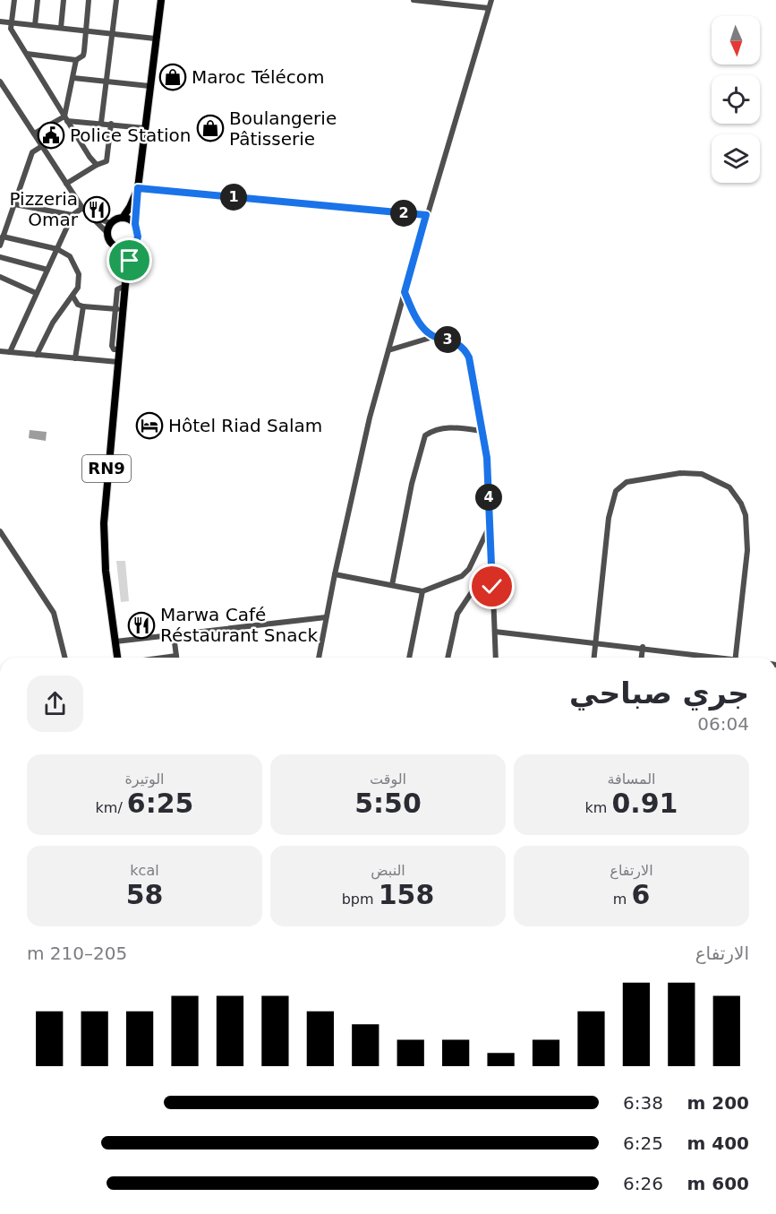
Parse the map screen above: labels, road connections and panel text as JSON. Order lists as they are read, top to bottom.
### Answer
{
  "streets": {
    "main road": ["RN9"]
  },
  "places": {
    "shop": ["Maroc Télécom", "Boulangerie Pâtisserie"],
    "public building": ["Police Station"],
    "restaurant": ["Pizzeria Omar", "Marwa Café Réstaurant Snack"],
    "hotel": ["Hôtel Riad Salam"]
  },
  "north": "bottom",
  "page": {
    "pins": [
      "1",
      "2",
      "3",
      "4"
    ],
    "heading": ["جري صباحي", "06:04"],
    "stats": [
      ["المسافة", "0.91 km"],
      ["الوقت", "5:50"],
      ["الوتيرة", "6:25 /km"],
      ["الارتفاع", "6 m"],
      ["النبض", "158 bpm"],
      ["kcal", "58"]
    ],
    "chart": ["الارتفاع", "205–210 m"],
    "list": [
      {
        "name": "200 m",
        "note": "6:38"
      },
      {
        "name": "400 m",
        "note": "6:25"
      },
      {
        "name": "600 m",
        "note": "6:26"
      }
    ]
  }
}
